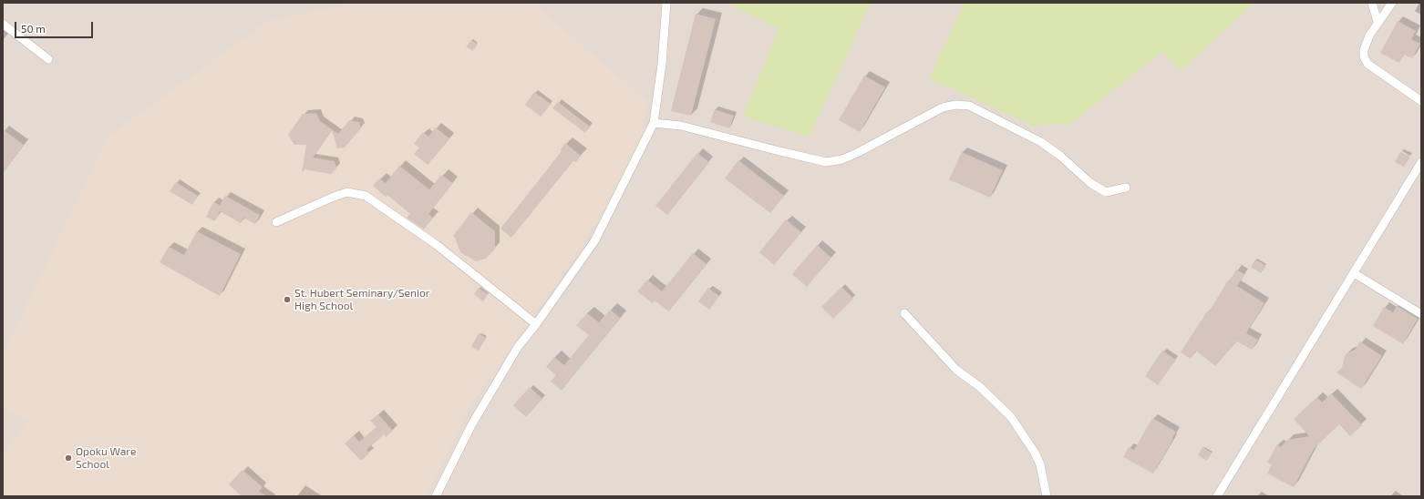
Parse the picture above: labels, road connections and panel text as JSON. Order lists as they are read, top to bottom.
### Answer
{
  "places": ["St. Hubert Seminary/Senior High School", "Opoku Ware School"],
  "scale_bar": "50 m"
}
